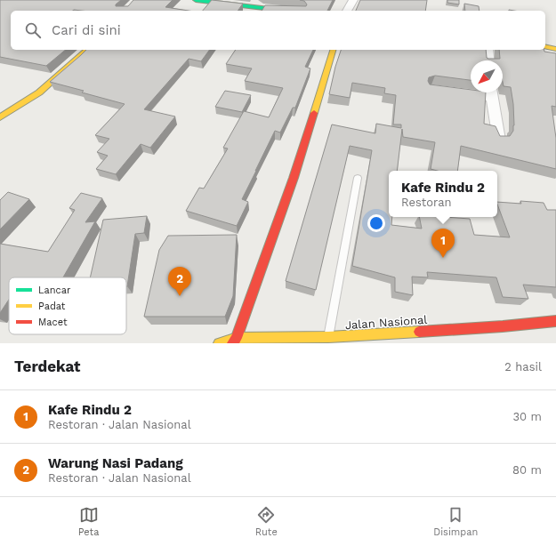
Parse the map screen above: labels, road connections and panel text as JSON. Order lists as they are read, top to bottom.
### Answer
{
  "streets": {
    "main road": ["Jalan Nasional"]
  },
  "legend": ["Lancar", "Padat", "Macet"],
  "north": "bottom left",
  "page": {
    "search": "Cari di sini",
    "popup": ["Kafe Rindu 2", "Restoran"],
    "pins": ["1", "2"],
    "heading": ["Terdekat", "2 hasil"],
    "list": [
      {
        "mark": "1",
        "name": "Kafe Rindu 2",
        "note": "Restoran · Jalan Nasional",
        "value": "30 m"
      },
      {
        "mark": "2",
        "name": "Warung Nasi Padang",
        "note": "Restoran · Jalan Nasional",
        "value": "80 m"
      }
    ],
    "nav": ["Peta", "Rute", "Disimpan"]
  }
}
